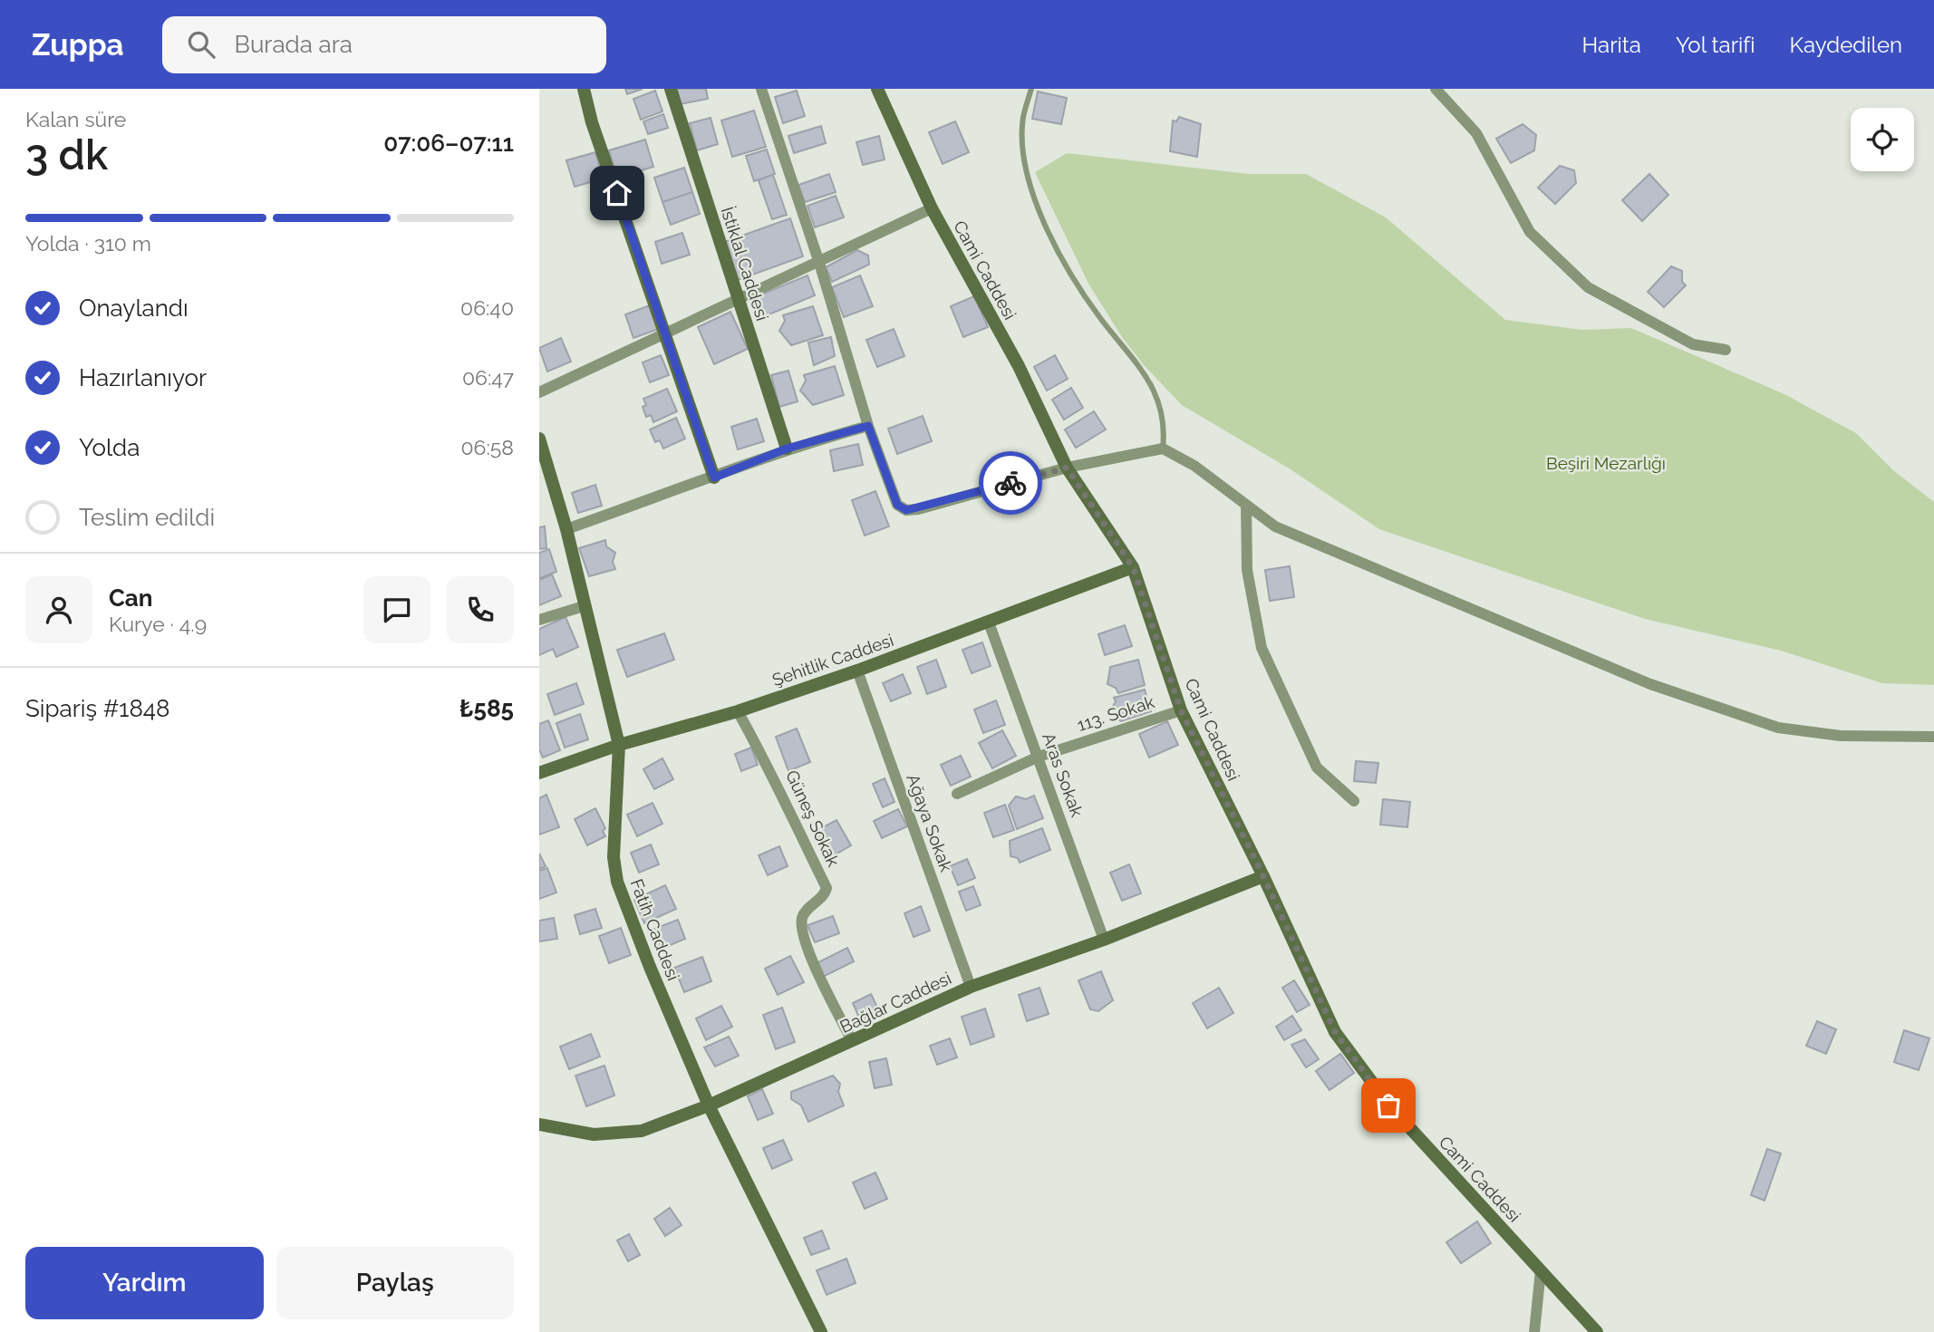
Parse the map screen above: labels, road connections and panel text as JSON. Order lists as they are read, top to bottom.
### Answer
{
  "streets": {
    "street": [
      "İstiklal Caddesi",
      "Cami Caddesi",
      "Şehitlik Caddesi",
      "113. Sokak",
      "Aras Sokak",
      "Güneş Sokak",
      "Ağaya Sokak",
      "Fatih Caddesi",
      "Bağlar Caddesi"
    ]
  },
  "crossings": [
    ["Cami Caddesi", "Şehitlik Caddesi"],
    ["Cami Caddesi", "113. Sokak"],
    ["Cami Caddesi", "Bağlar Caddesi"],
    ["Şehitlik Caddesi", "Aras Sokak"],
    ["Şehitlik Caddesi", "Güneş Sokak"],
    ["Şehitlik Caddesi", "Ağaya Sokak"],
    ["Şehitlik Caddesi", "Fatih Caddesi"],
    ["113. Sokak", "Aras Sokak"],
    ["Aras Sokak", "Bağlar Caddesi"],
    ["Güneş Sokak", "Bağlar Caddesi"],
    ["Ağaya Sokak", "Bağlar Caddesi"],
    ["Fatih Caddesi", "Bağlar Caddesi"]
  ],
  "parks": ["Beşiri Mezarlığı"],
  "page": {
    "header": "Zuppa",
    "search": "Burada ara",
    "nav": ["Harita", "Yol tarifi", "Kaydedilen"],
    "heading": ["3 dk", "Kalan süre", "07:06–07:11"],
    "panel": [
      "Can",
      "Kurye · 4.9",
      "Sipariş #1848",
      "₺585"
    ],
    "bar": "Yolda · 310 m",
    "list": [
      ["Onaylandı", "06:40"],
      ["Hazırlanıyor", "06:47"],
      ["Yolda", "06:58"],
      "Teslim edildi"
    ],
    "buttons": ["Yardım", "Paylaş"]
  }
}
